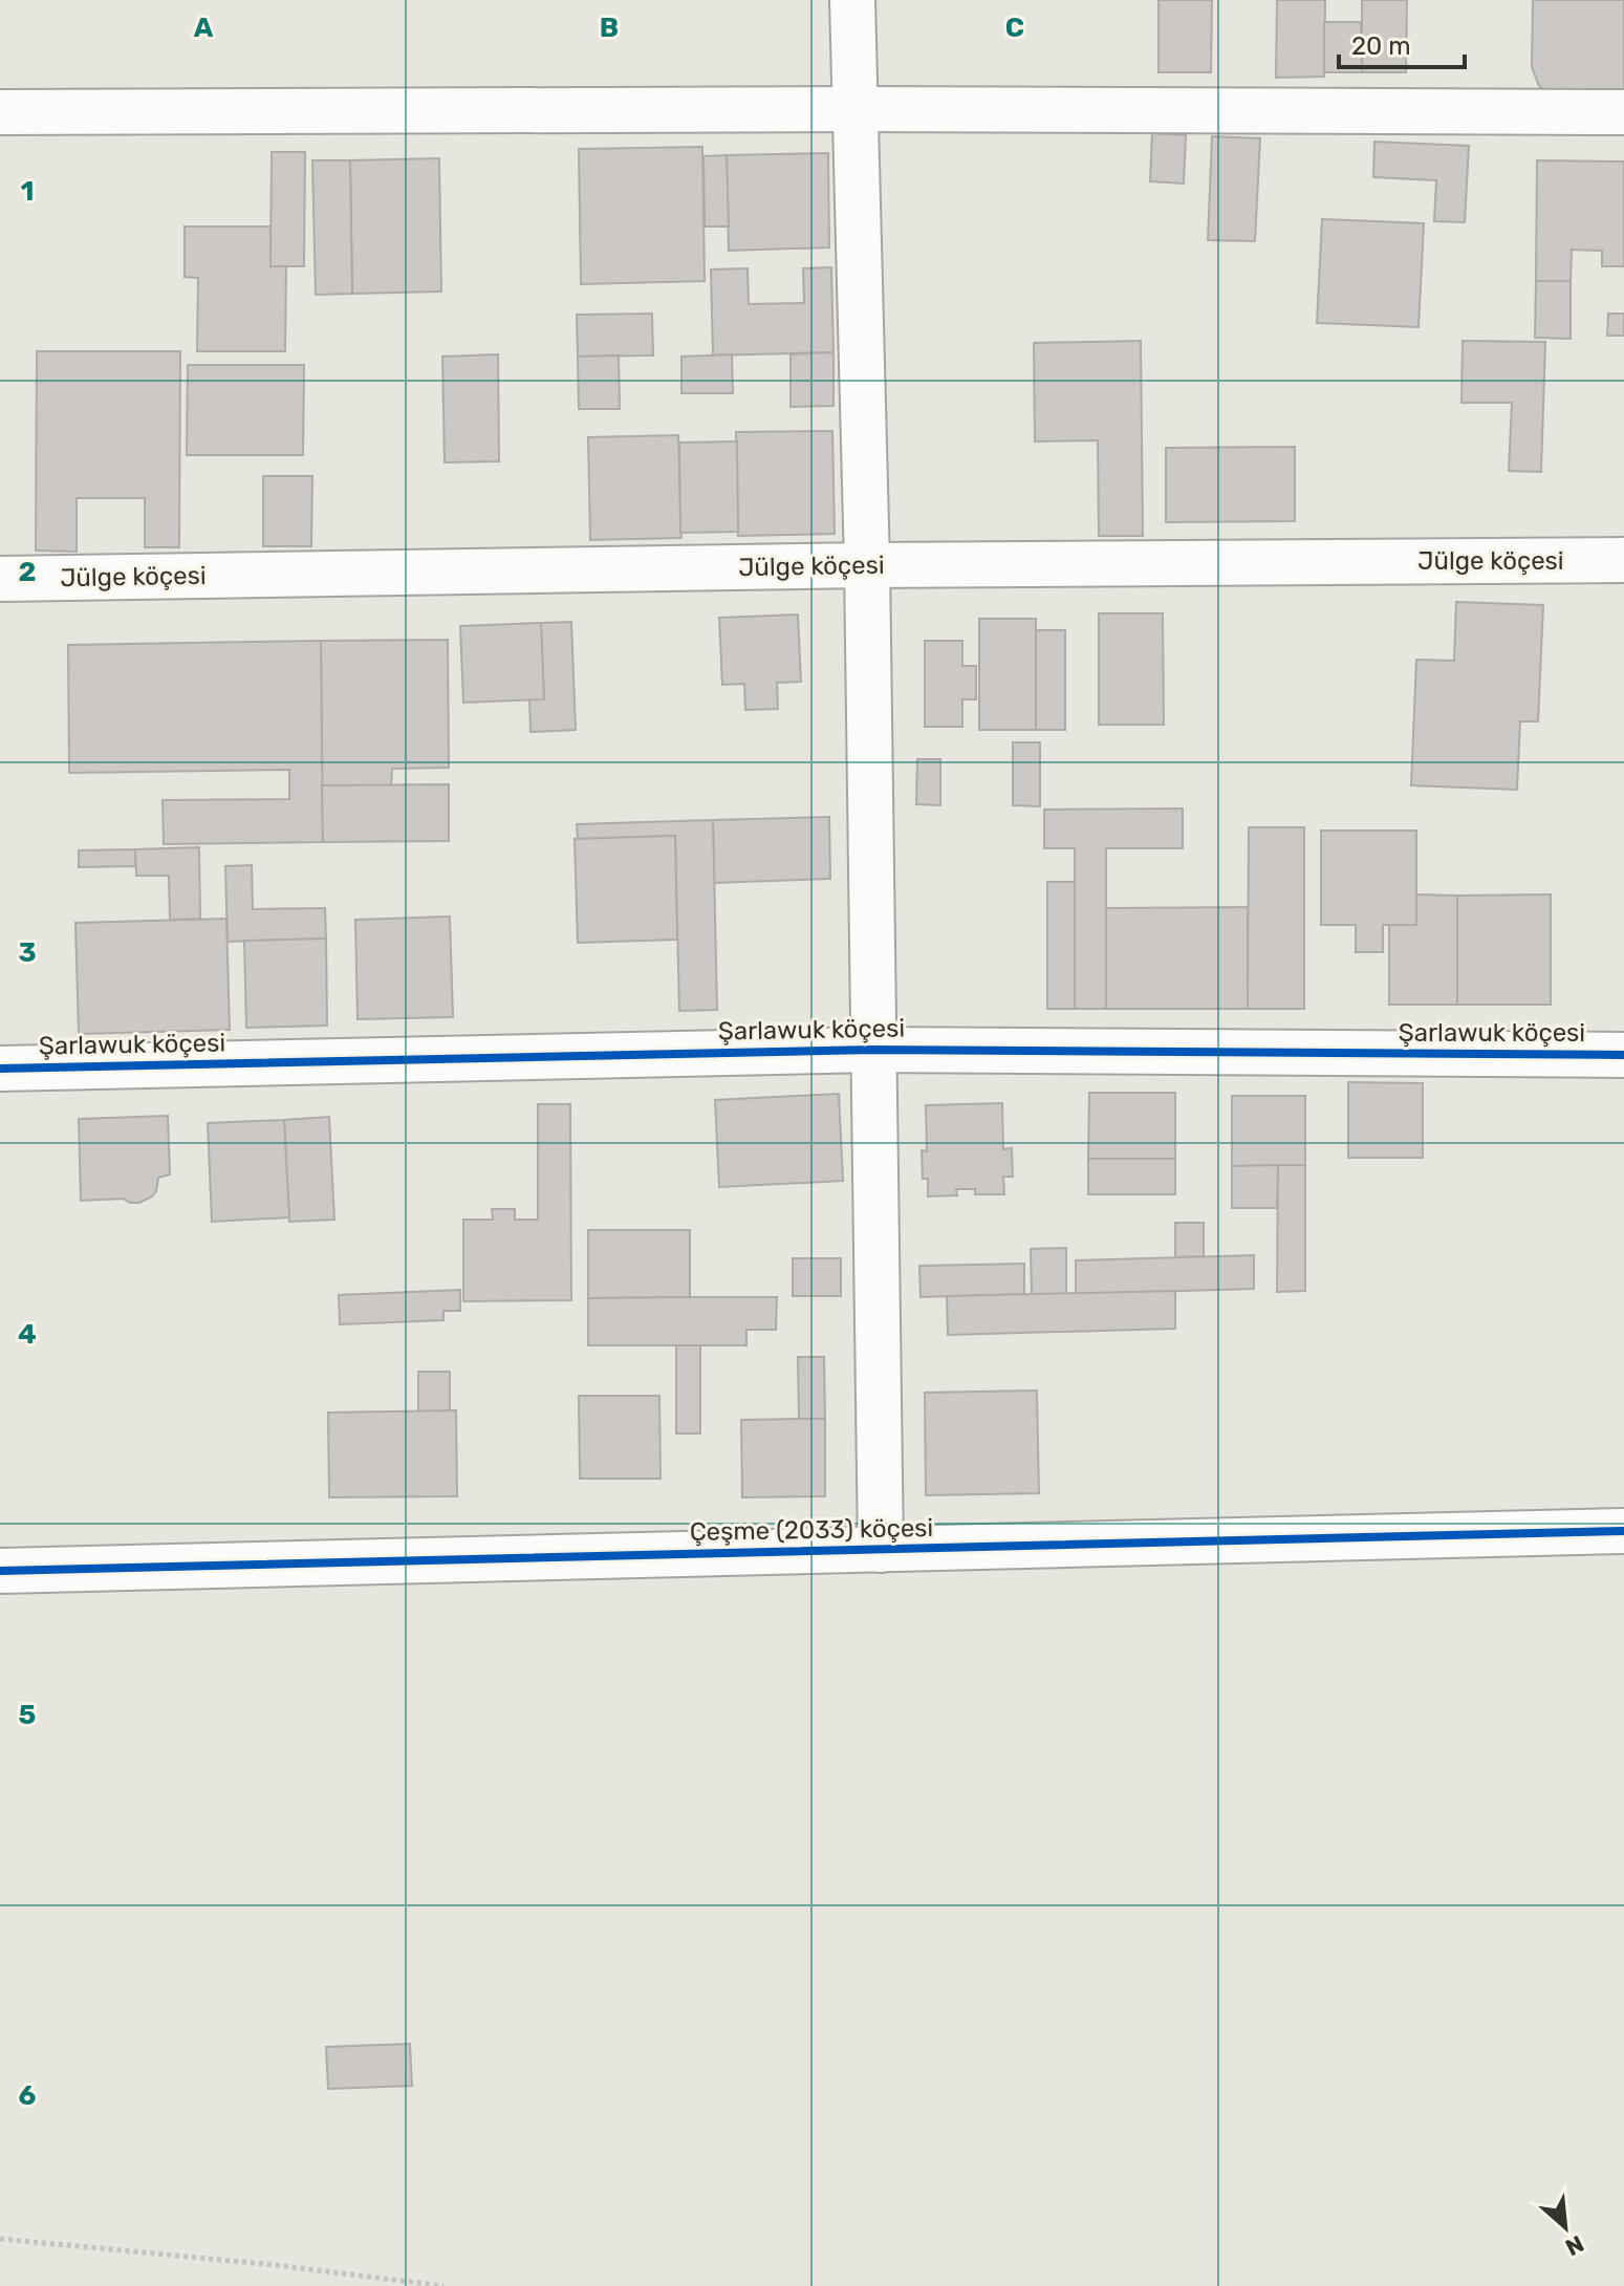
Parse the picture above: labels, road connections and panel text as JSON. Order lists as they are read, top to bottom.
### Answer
{
  "streets": {
    "street": ["Jülge köçesi", "Şarlawuk köçesi", "Çeşme (2033) köçesi"]
  },
  "scale_bar": "20 m",
  "north": "bottom right",
  "grid": {
    "columns": ["A", "B", "C"],
    "rows": [
      "1",
      "2",
      "3",
      "4",
      "5",
      "6"
    ]
  }
}
